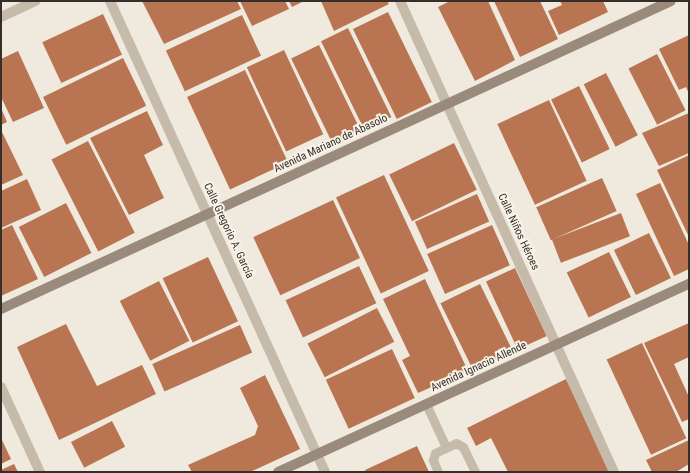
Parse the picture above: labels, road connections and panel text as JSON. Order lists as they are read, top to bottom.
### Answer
{
  "streets": {
    "street": [
      "Avenida Mariano de Abasolo",
      "Calle Gregorio A. García",
      "Calle Niños Héroes",
      "Avenida Ignacio Allende"
    ]
  },
  "crossings": [
    ["Avenida Mariano de Abasolo", "Calle Gregorio A. García"],
    ["Avenida Mariano de Abasolo", "Calle Niños Héroes"],
    ["Calle Gregorio A. García", "Avenida Ignacio Allende"],
    ["Calle Niños Héroes", "Avenida Ignacio Allende"]
  ]
}
